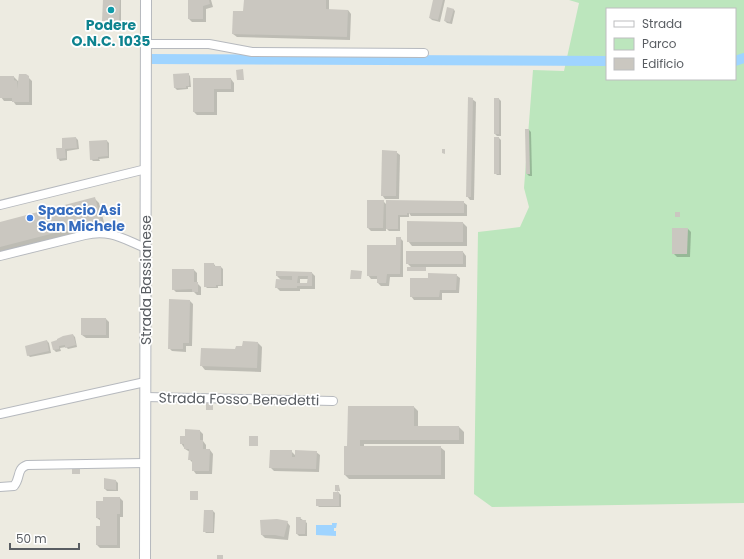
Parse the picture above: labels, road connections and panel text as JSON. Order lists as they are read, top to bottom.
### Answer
{
  "streets": {
    "street": ["Strada Bassianese", "Strada Fosso Benedetti"]
  },
  "crossings": [
    ["Strada Bassianese", "Strada Fosso Benedetti"]
  ],
  "places": ["Podere O.N.C. 1035", "Spaccio Asi San Michele"],
  "legend": ["Strada", "Parco", "Edificio"],
  "scale_bar": "50 m"
}
